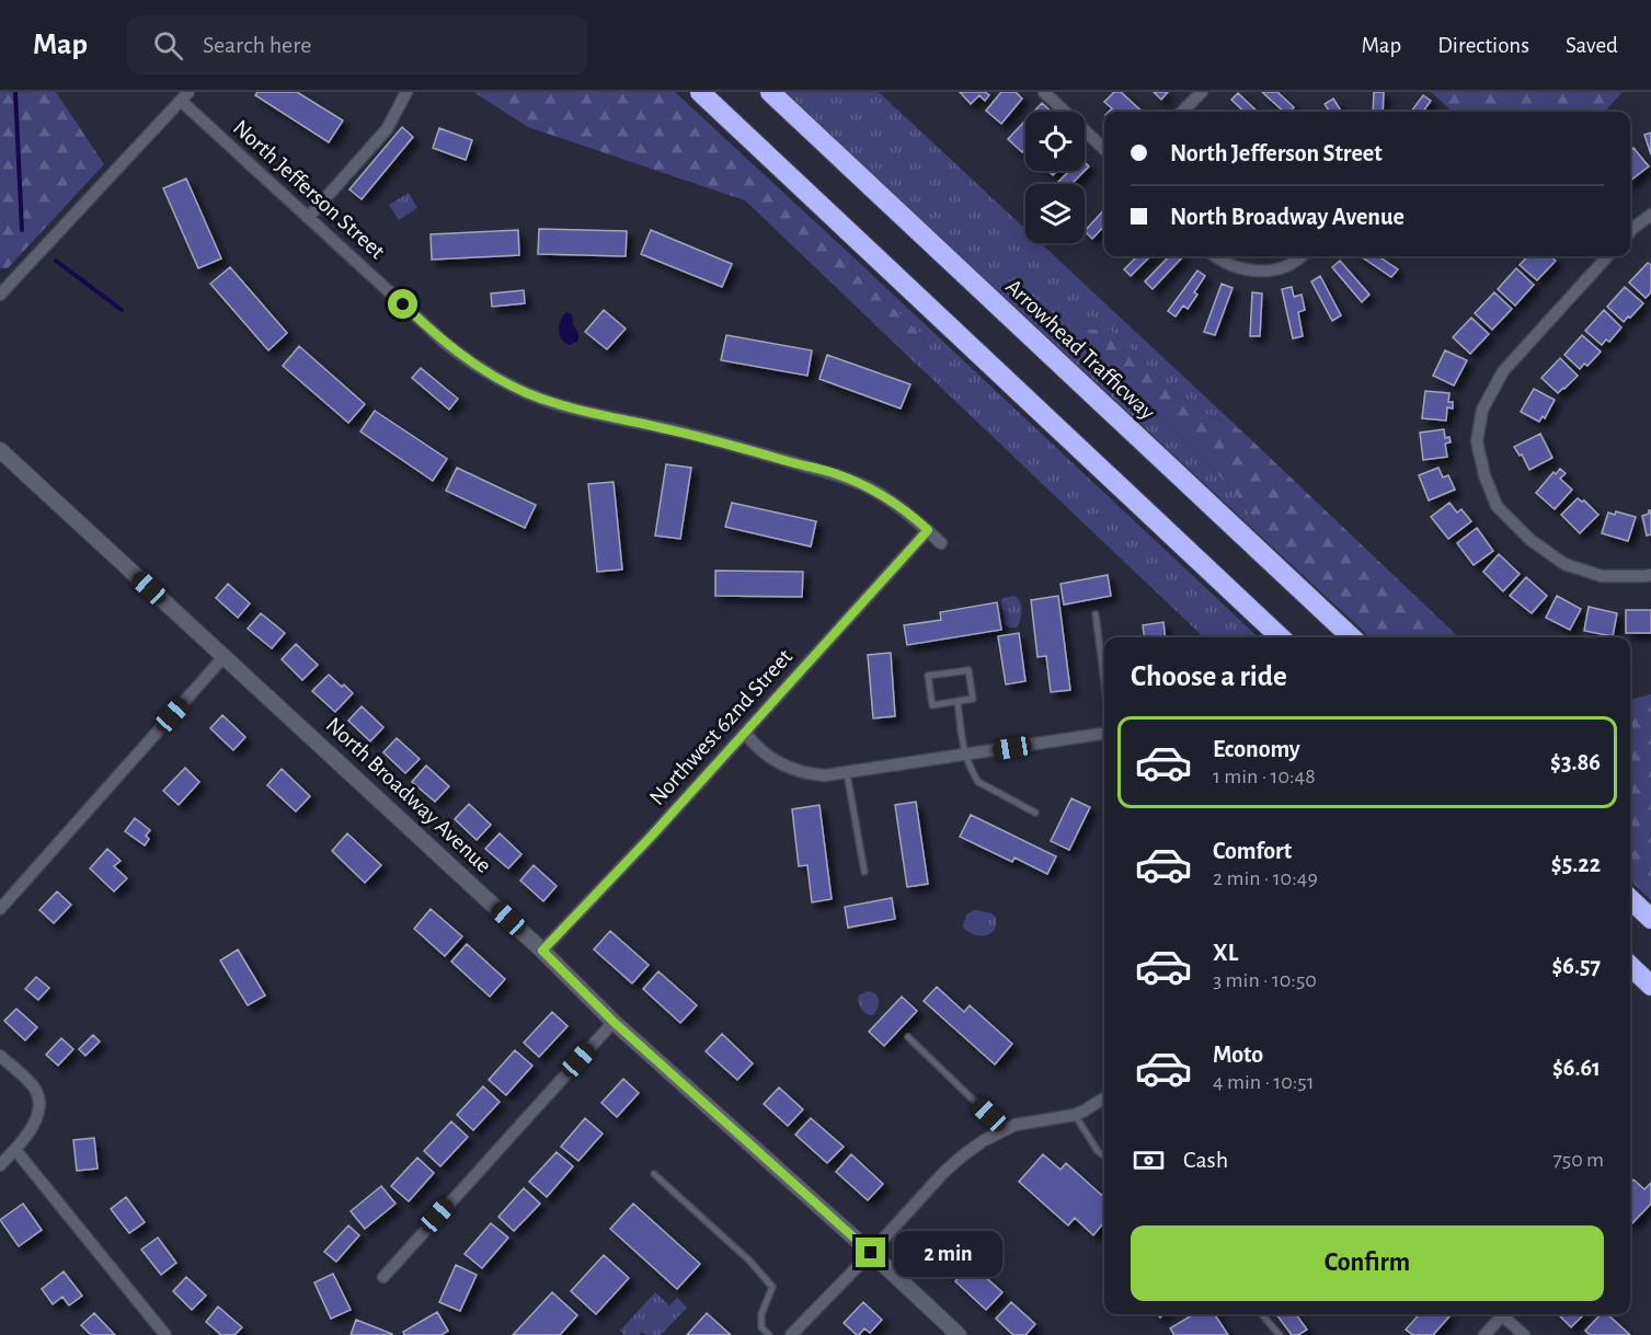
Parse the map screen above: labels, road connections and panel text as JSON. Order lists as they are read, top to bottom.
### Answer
{
  "streets": {
    "highway": ["Arrowhead Trafficway"],
    "street": ["North Jefferson Street", "Northwest 62nd Street", "North Broadway Avenue"]
  },
  "crossings": [
    ["North Jefferson Street", "Northwest 62nd Street"],
    ["Northwest 62nd Street", "North Broadway Avenue"]
  ],
  "page": {
    "header": "Map",
    "search": "Search here",
    "nav": ["Map", "Directions", "Saved"],
    "banner": ["North Jefferson Street", "North Broadway Avenue"],
    "heading": "Choose a ride",
    "list": [
      {
        "name": "Economy",
        "note": "1 min · 10:48",
        "value": "$3.86"
      },
      {
        "name": "Comfort",
        "note": "2 min · 10:49",
        "value": "$5.22"
      },
      {
        "name": "XL",
        "note": "3 min · 10:50",
        "value": "$6.57"
      },
      {
        "name": "Moto",
        "note": "4 min · 10:51",
        "value": "$6.61"
      }
    ],
    "pay": ["Cash", "750 m"],
    "buttons": "Confirm",
    "bubble": "2 min"
  }
}
